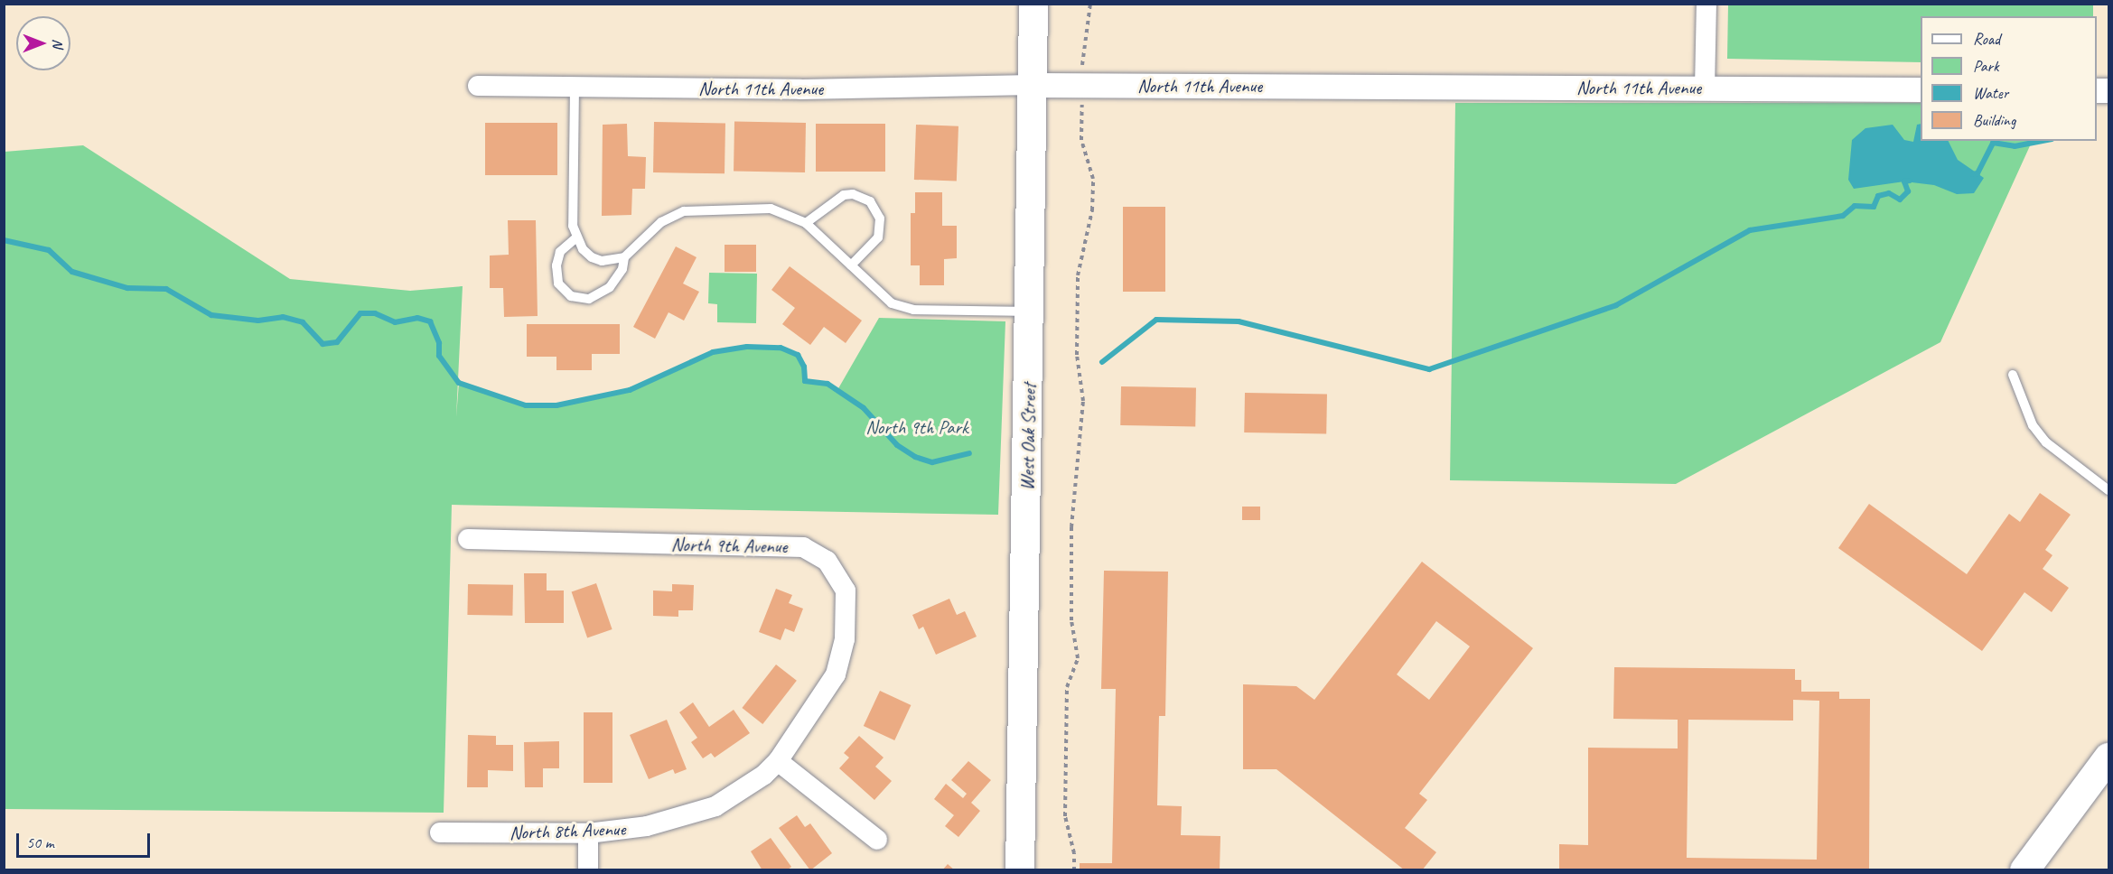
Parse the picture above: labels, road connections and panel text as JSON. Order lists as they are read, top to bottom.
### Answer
{
  "streets": {
    "main road": ["West Oak Street"],
    "street": ["North 11th Avenue", "North 9th Avenue", "North 8th Avenue"]
  },
  "crossings": [
    ["North 11th Avenue", "West Oak Street"],
    ["North 9th Avenue", "North 8th Avenue"]
  ],
  "parks": ["North 9th Park"],
  "legend": [
    "Road",
    "Park",
    "Water",
    "Building"
  ],
  "scale_bar": "50 m",
  "north": "right"
}
